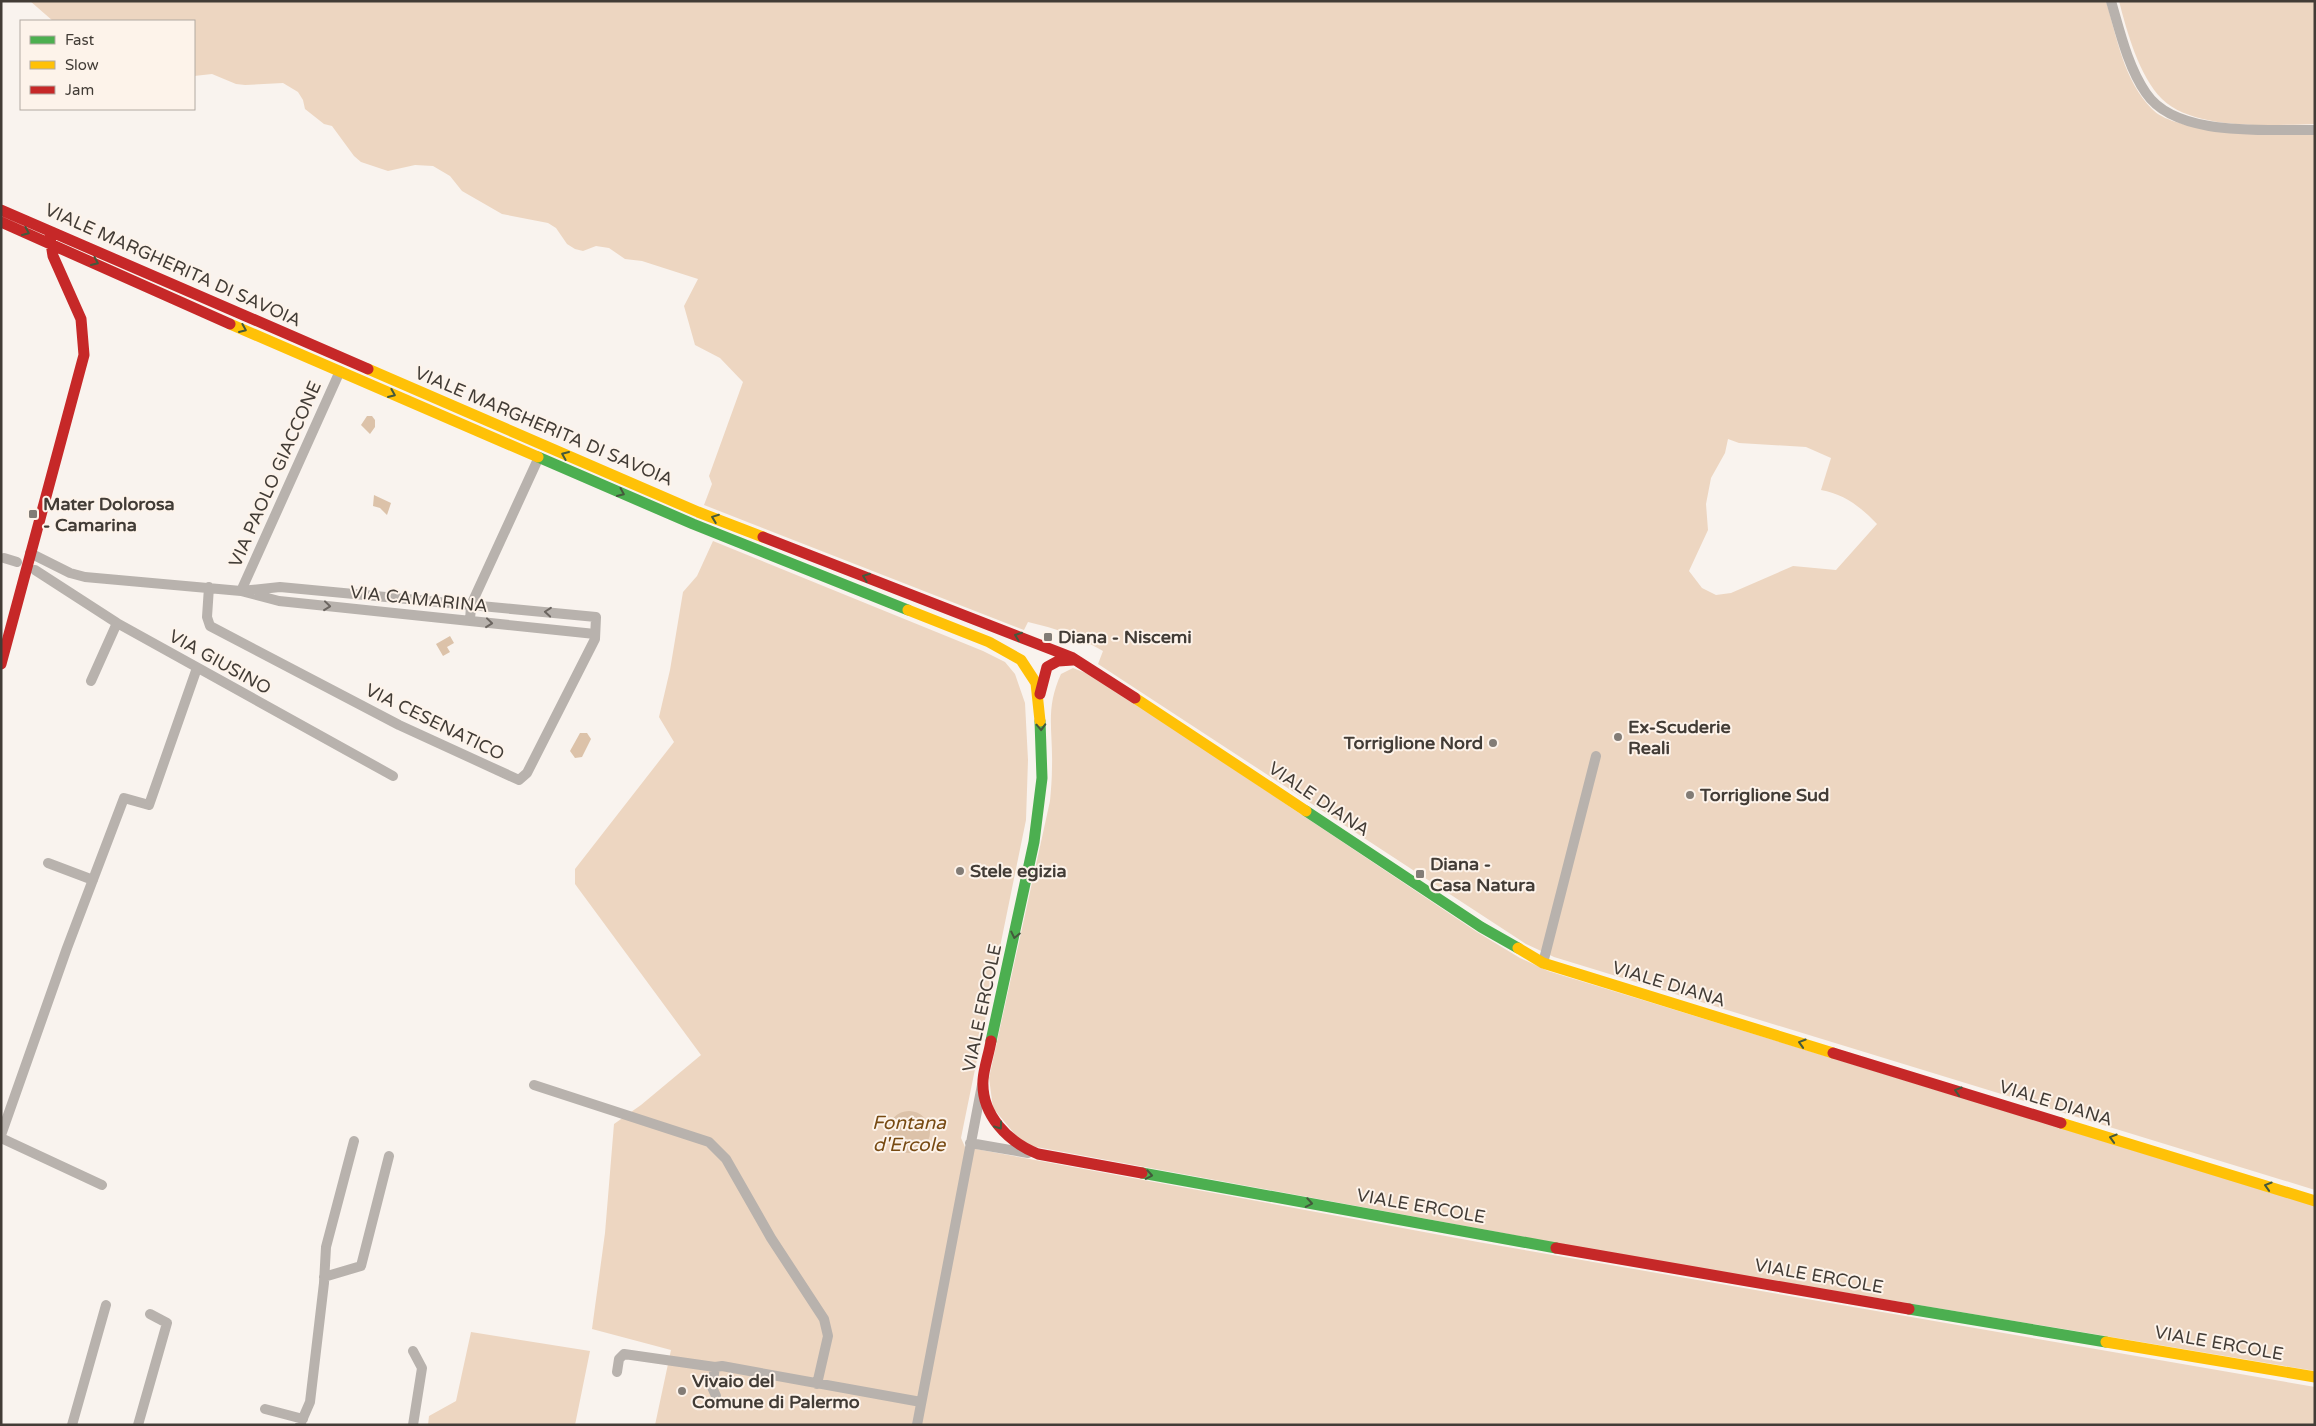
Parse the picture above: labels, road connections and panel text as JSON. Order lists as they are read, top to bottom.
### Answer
{
  "streets": {
    "street": [
      "VIALE MARGHERITA DI SAVOIA",
      "VIA PAOLO GIACCONE",
      "VIA CAMARINA",
      "VIA GIUSINO",
      "VIA CESENATICO",
      "VIALE DIANA",
      "VIALE ERCOLE"
    ]
  },
  "crossings": [
    ["VIALE MARGHERITA DI SAVOIA", "VIA PAOLO GIACCONE"],
    ["VIALE MARGHERITA DI SAVOIA", "VIALE DIANA"],
    ["VIALE MARGHERITA DI SAVOIA", "VIALE ERCOLE"],
    ["VIA PAOLO GIACCONE", "VIA CAMARINA"],
    ["VIA CAMARINA", "VIA CESENATICO"]
  ],
  "one_way": ["VIALE DIANA", "VIALE ERCOLE"],
  "water": ["Fontana d'Ercole"],
  "places": {
    "transit": ["Mater Dolorosa - Camarina", "Diana - Niscemi", "Diana - Casa Natura"],
    "other": [
      "Ex-Scuderie Reali",
      "Torriglione Nord",
      "Torriglione Sud",
      "Stele egizia",
      "Vivaio del Comune di Palermo"
    ]
  },
  "legend": ["Fast", "Slow", "Jam"]
}
